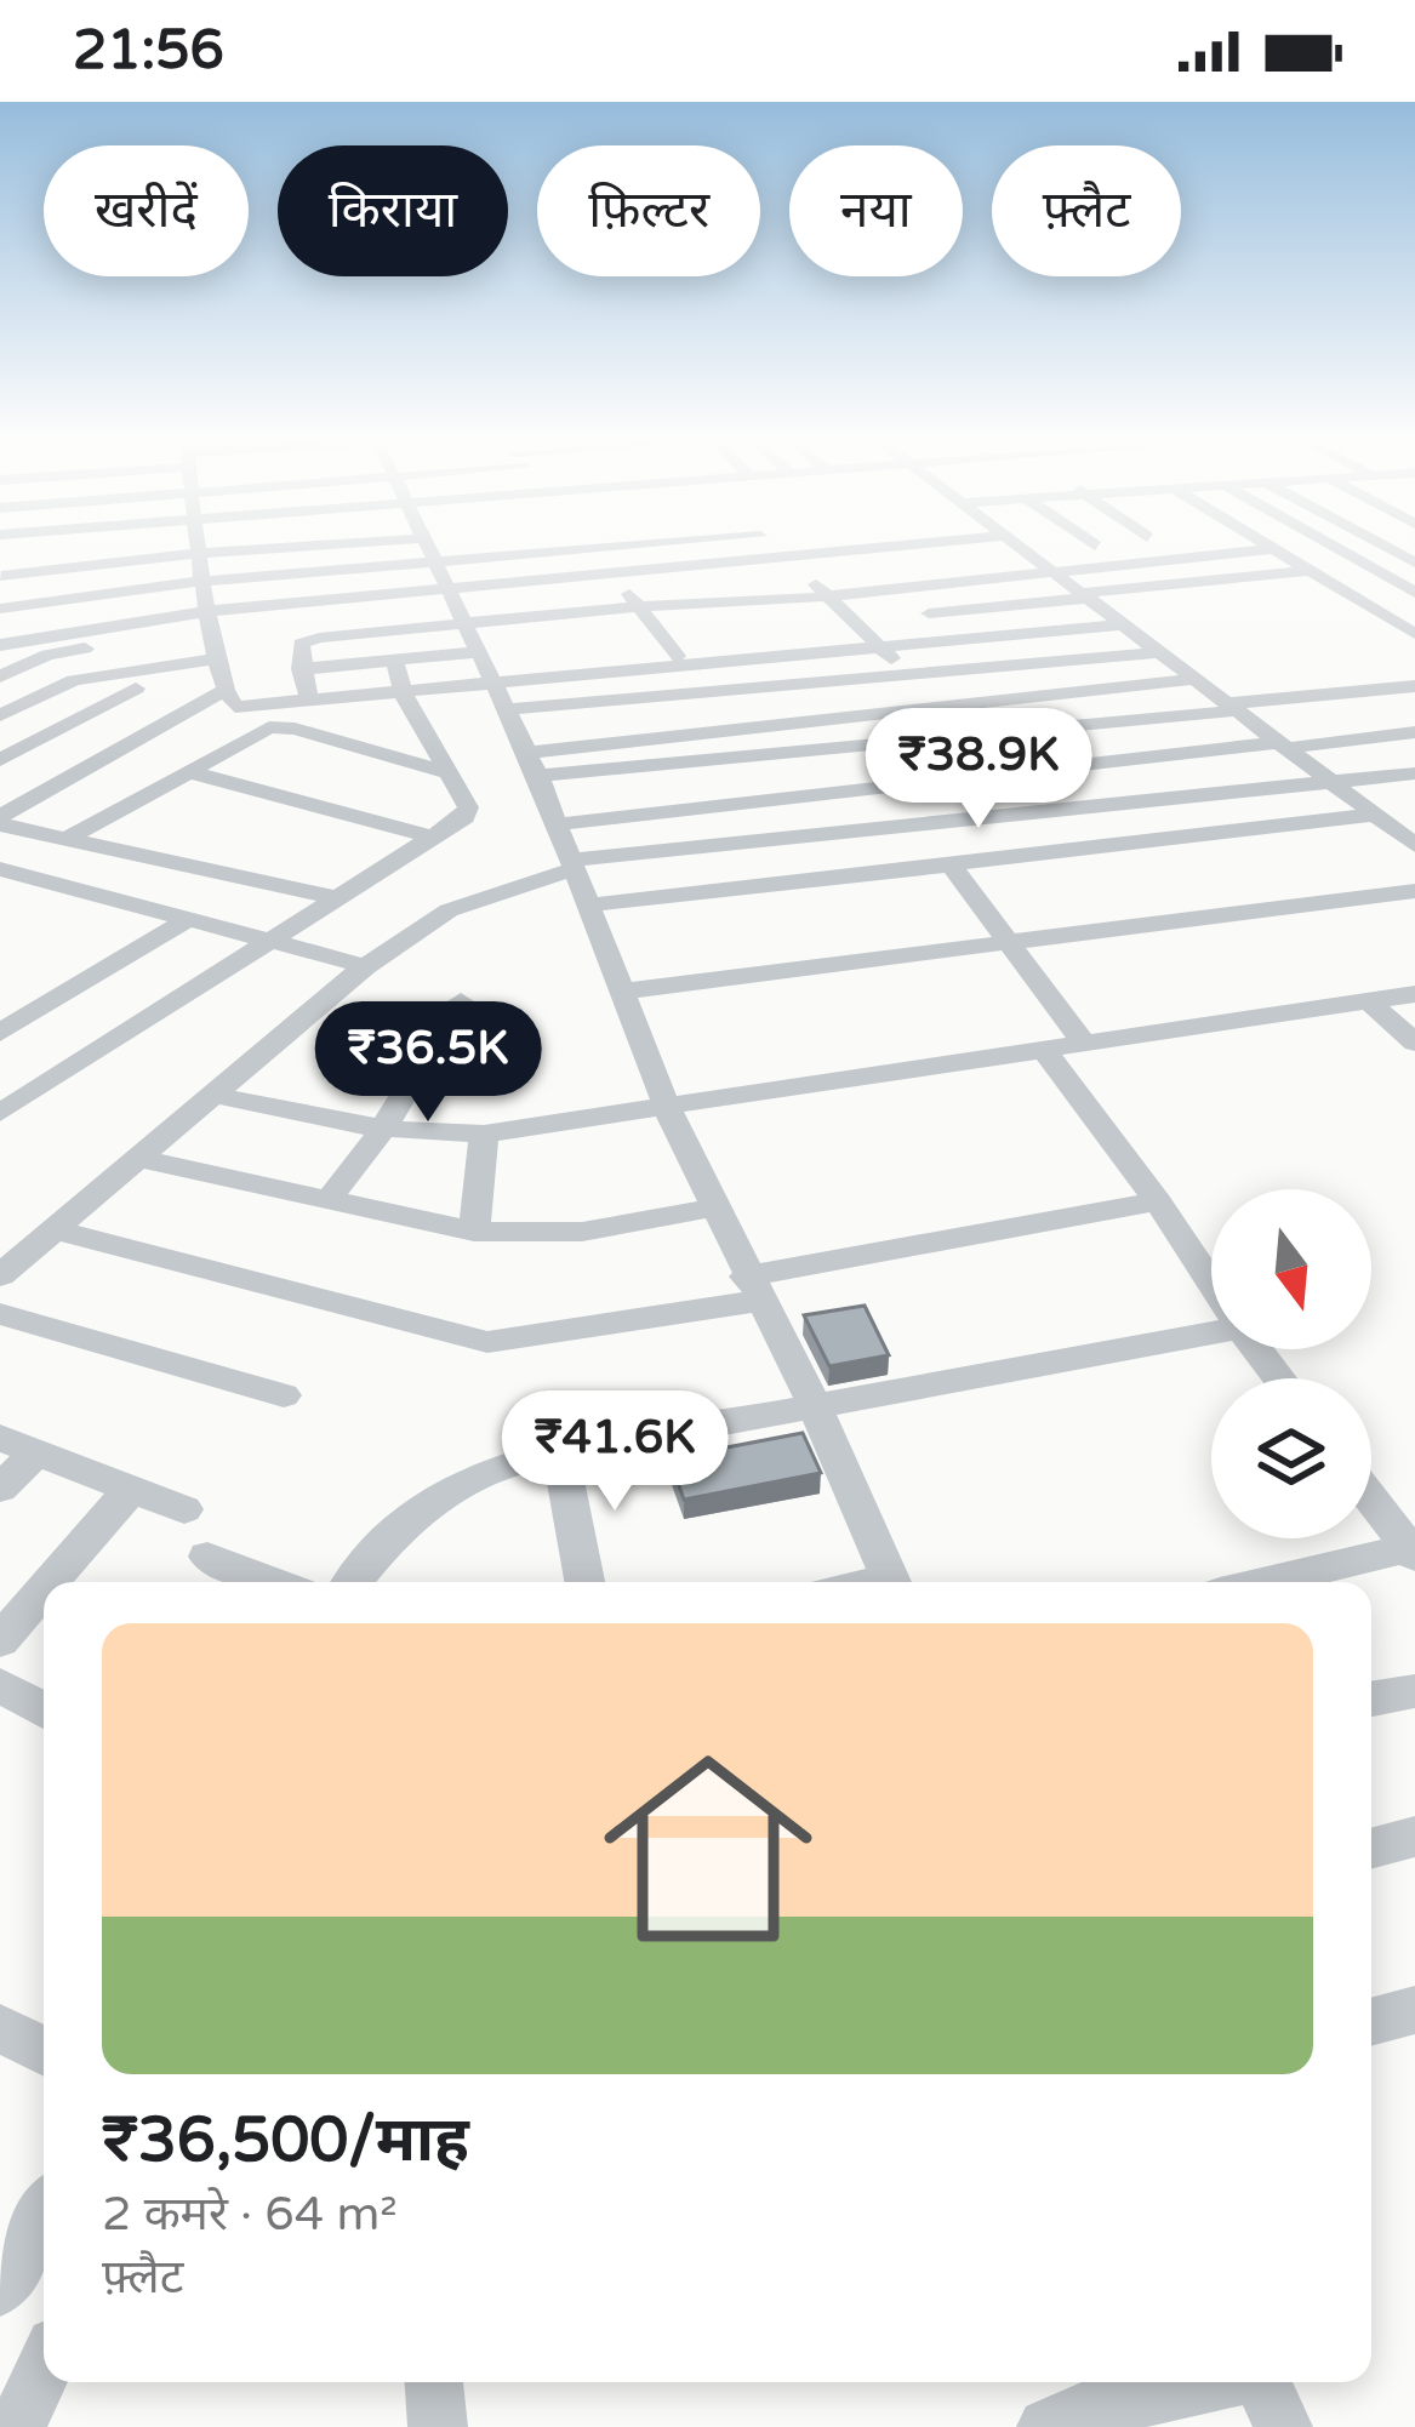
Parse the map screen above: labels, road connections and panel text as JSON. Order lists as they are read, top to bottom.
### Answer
{
  "north": "bottom",
  "page": {
    "status": "21:56",
    "chip": [
      "खरीदें",
      "किराया",
      "फ़िल्टर",
      "नया",
      "फ़्लैट"
    ],
    "price": ["₹38.9K", "₹36.5K", "₹41.6K"],
    "list": [
      {
        "name": "₹36,500/माह",
        "note": "2 कमरे · 64 m² · फ़्लैट"
      }
    ]
  }
}
